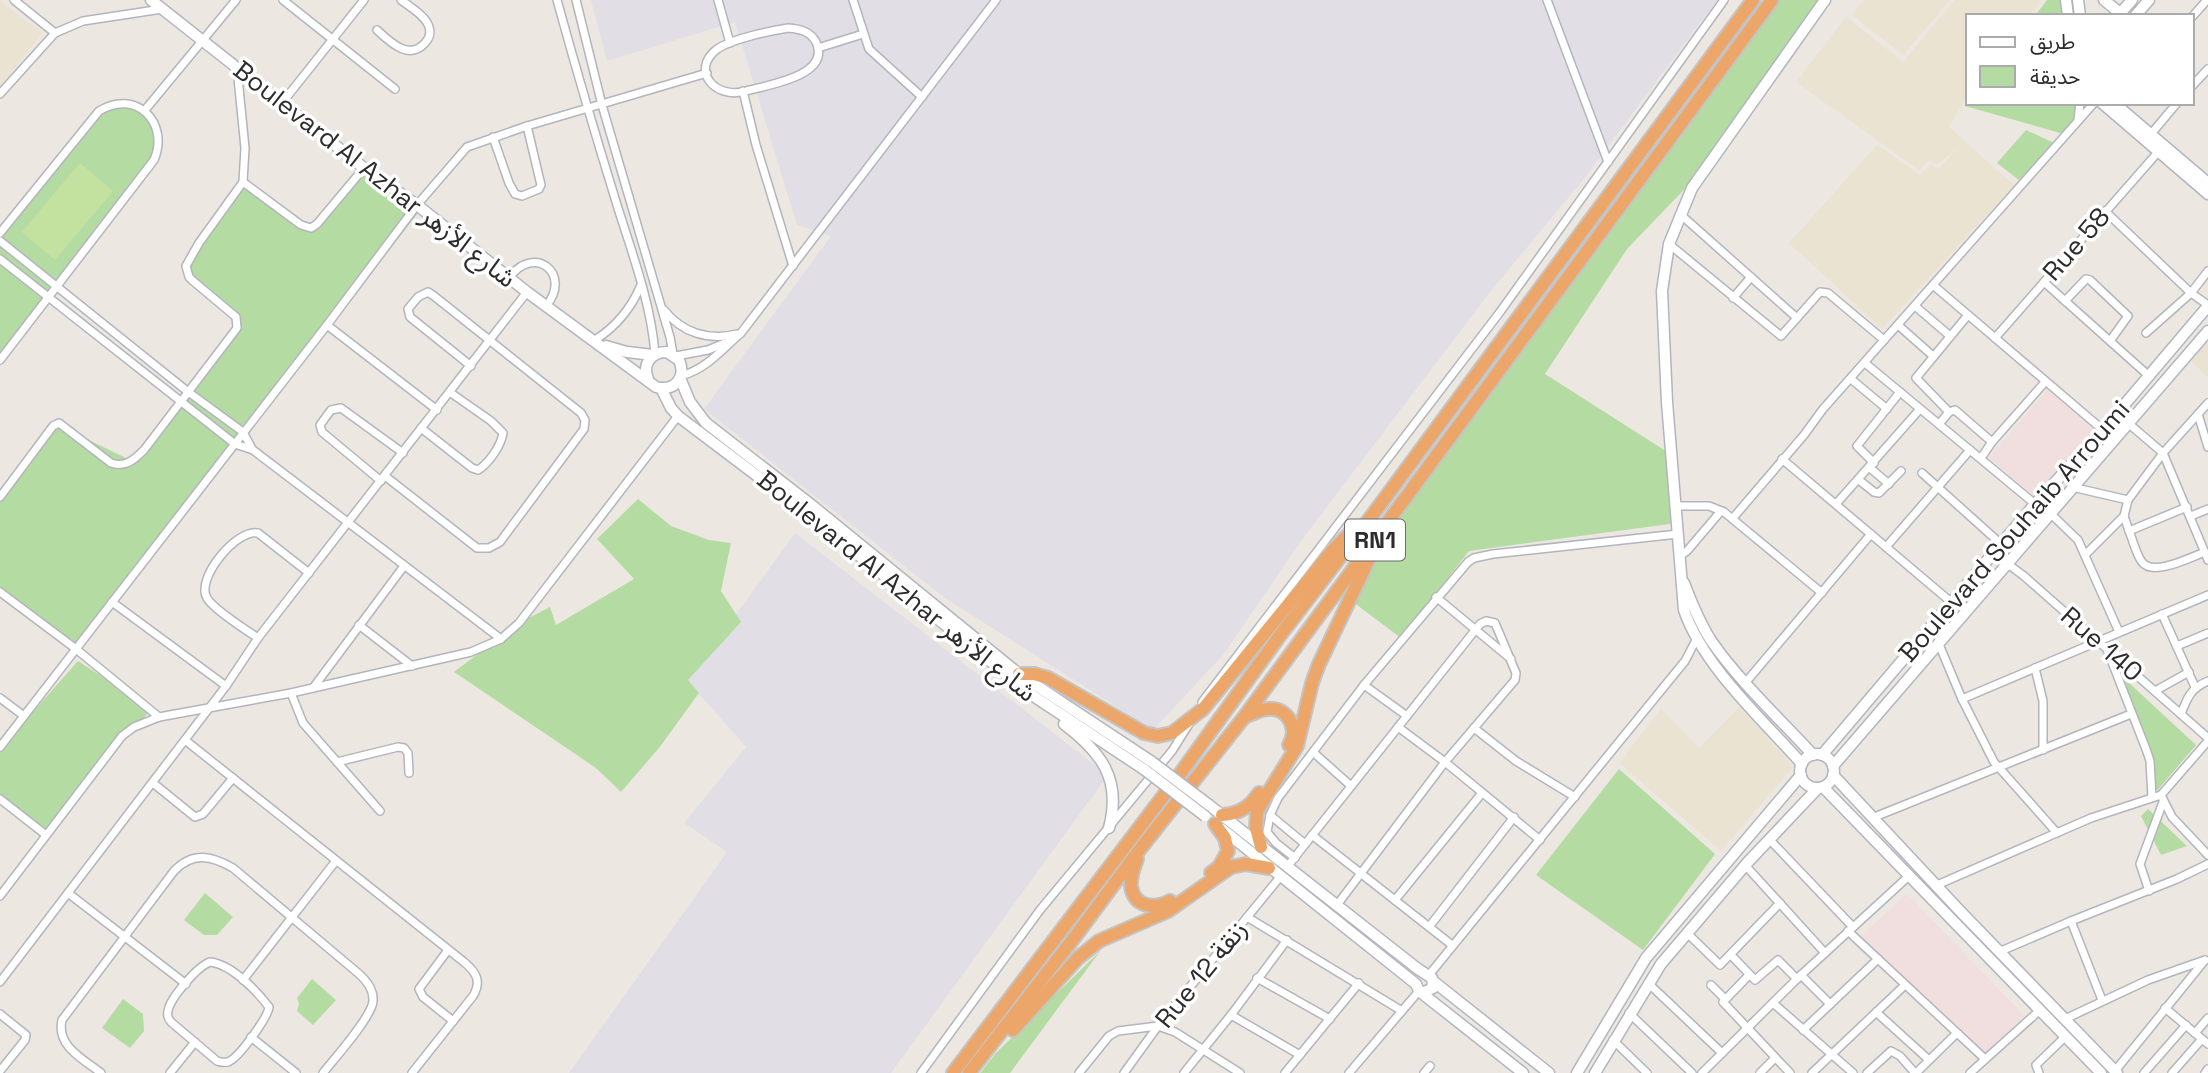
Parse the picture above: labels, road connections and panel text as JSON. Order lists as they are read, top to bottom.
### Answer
{
  "streets": {
    "highway": ["RN1"],
    "street": [
      "Boulevard Al Azhar شارع الأزهر",
      "Rue 58",
      "Boulevard Souhaib Arroumi",
      "Rue 140",
      "Rue 12 زنقة"
    ]
  },
  "crossings": [
    ["Boulevard Souhaib Arroumi", "Rue 140"]
  ],
  "legend": ["طريق", "حديقة"]
}
